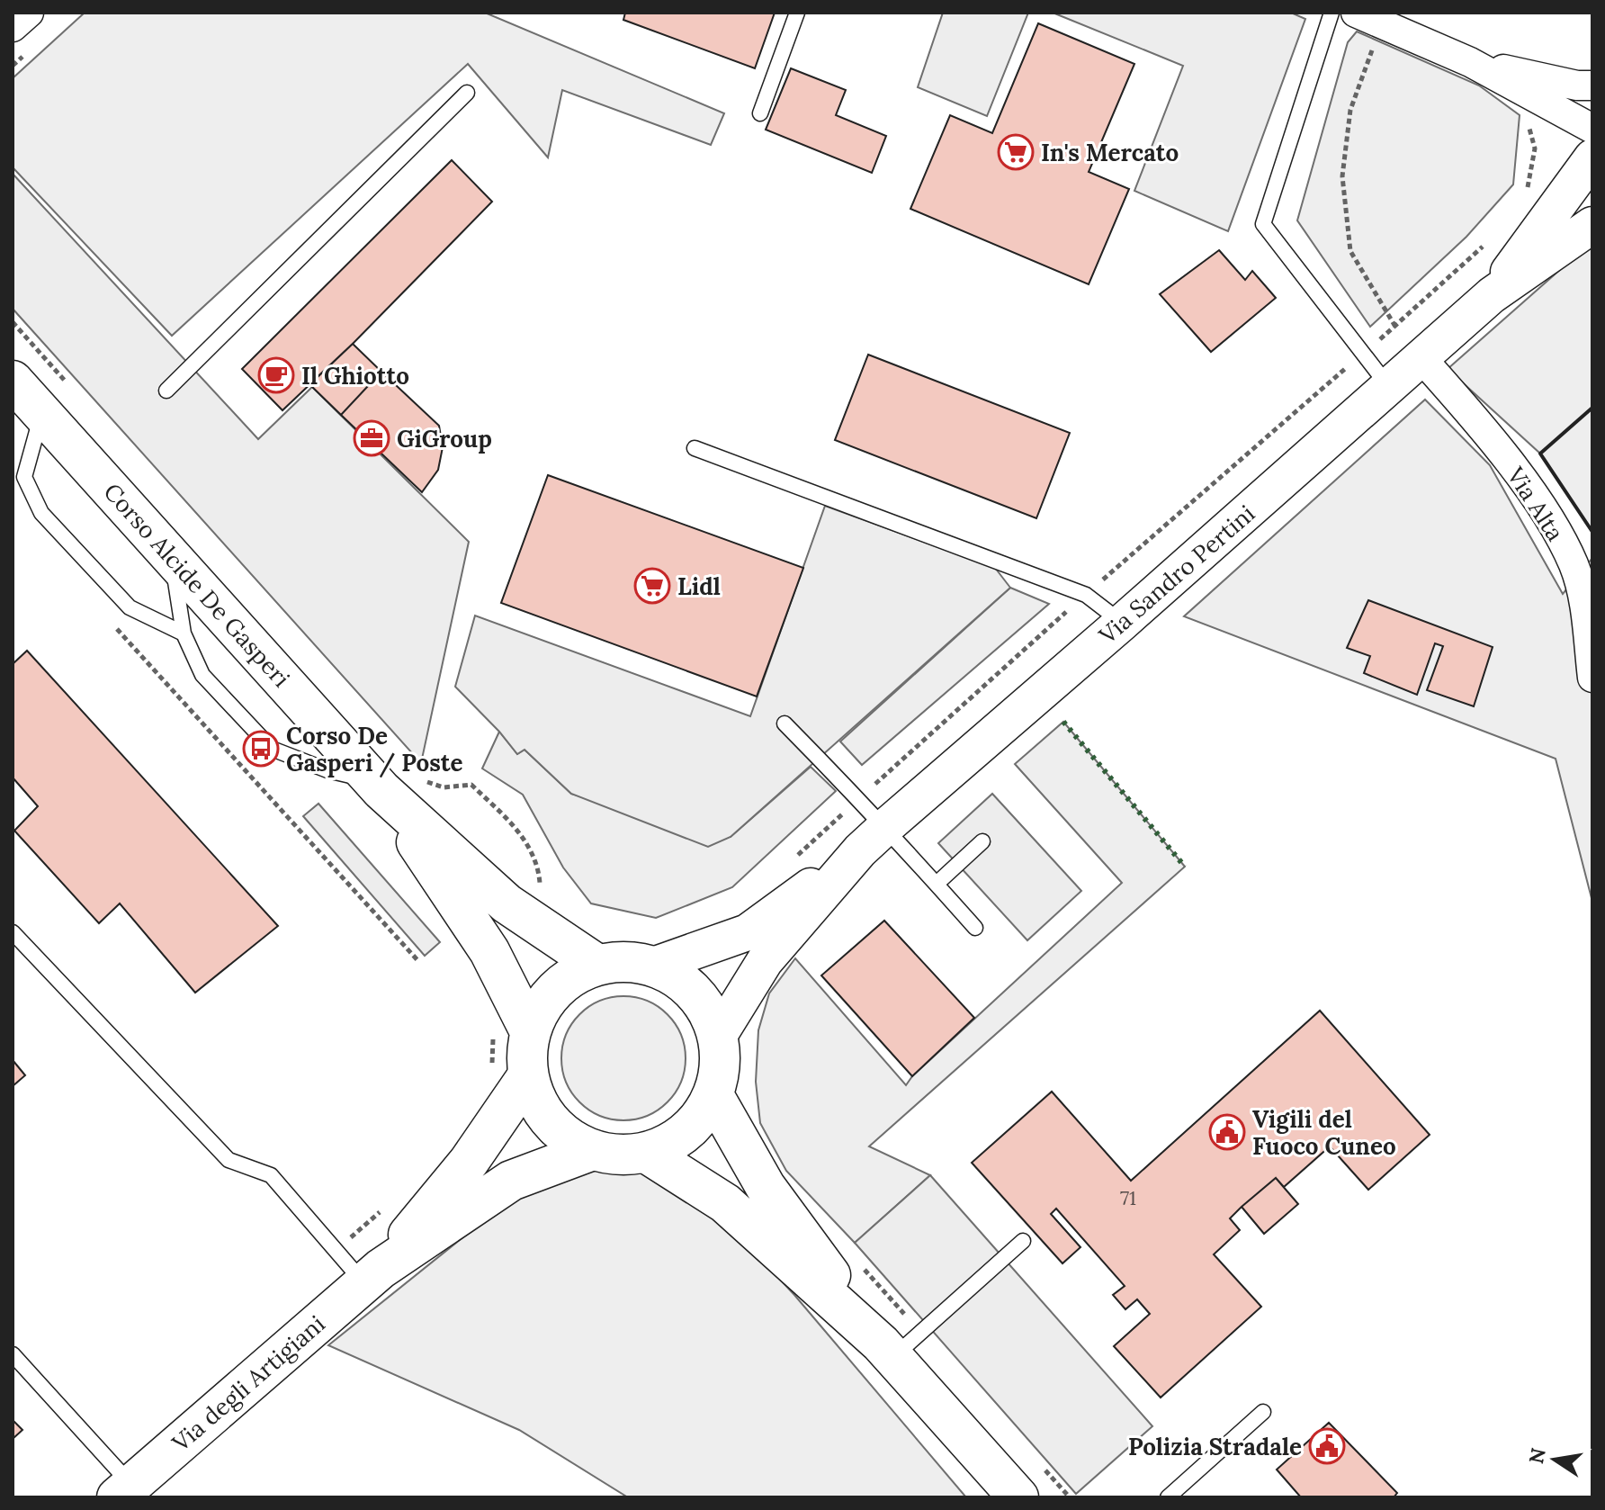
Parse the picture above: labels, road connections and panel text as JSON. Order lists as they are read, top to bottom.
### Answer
{
  "streets": {
    "main road": ["Corso Alcide De Gasperi", "Via degli Artigiani"],
    "street": ["Via Alta", "Via Sandro Pertini"]
  },
  "crossings": [
    ["Via Alta", "Via Sandro Pertini"],
    ["Via Sandro Pertini", "Corso Alcide De Gasperi"],
    ["Via Sandro Pertini", "Via degli Artigiani"],
    ["Corso Alcide De Gasperi", "Via degli Artigiani"]
  ],
  "places": {
    "supermarket": ["In's Mercato", "Lidl"],
    "cafe": ["Il Ghiotto"],
    "office": ["GiGroup"],
    "bus stop": ["Corso De Gasperi / Poste"],
    "public building": ["Vigili del Fuoco Cuneo", "Polizia Stradale"]
  },
  "house_numbers": ["71"],
  "north": "left"
}
